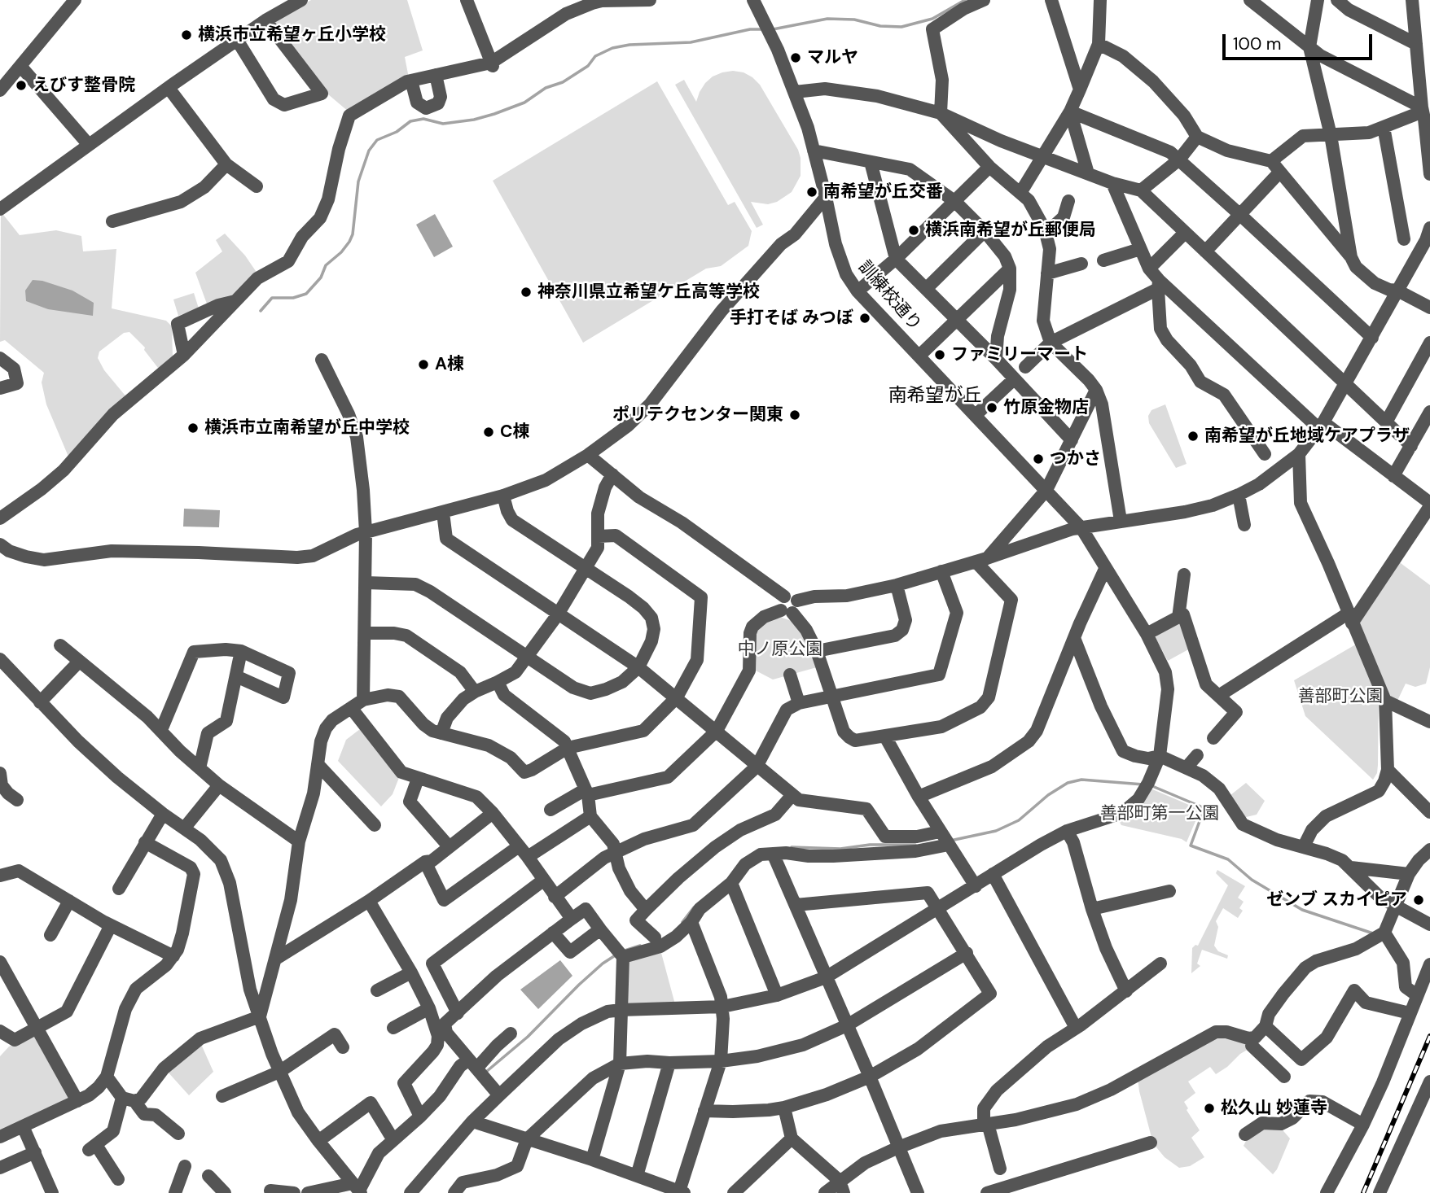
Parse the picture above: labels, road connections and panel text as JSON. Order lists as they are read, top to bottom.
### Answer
{
  "streets": {
    "street": ["訓練校通り"]
  },
  "districts": ["南希望が丘"],
  "parks": ["中ノ原公園", "善部町公園", "善部町第一公園"],
  "places": [
    "横浜市立希望ヶ丘小学校",
    "マルヤ",
    "えびす整骨院",
    "南希望が丘交番",
    "横浜南希望が丘郵便局",
    "神奈川県立希望ケ丘高等学校",
    "手打そば みつぼ",
    "ファミリーマート",
    "A棟",
    "竹原金物店",
    "ポリテクセンター関東",
    "横浜市立南希望が丘中学校",
    "C棟",
    "南希望が丘地域ケアプラザ",
    "つかさ",
    "ゼンブ スカイピア",
    "松久山 妙蓮寺"
  ],
  "scale_bar": "100 m"
}
